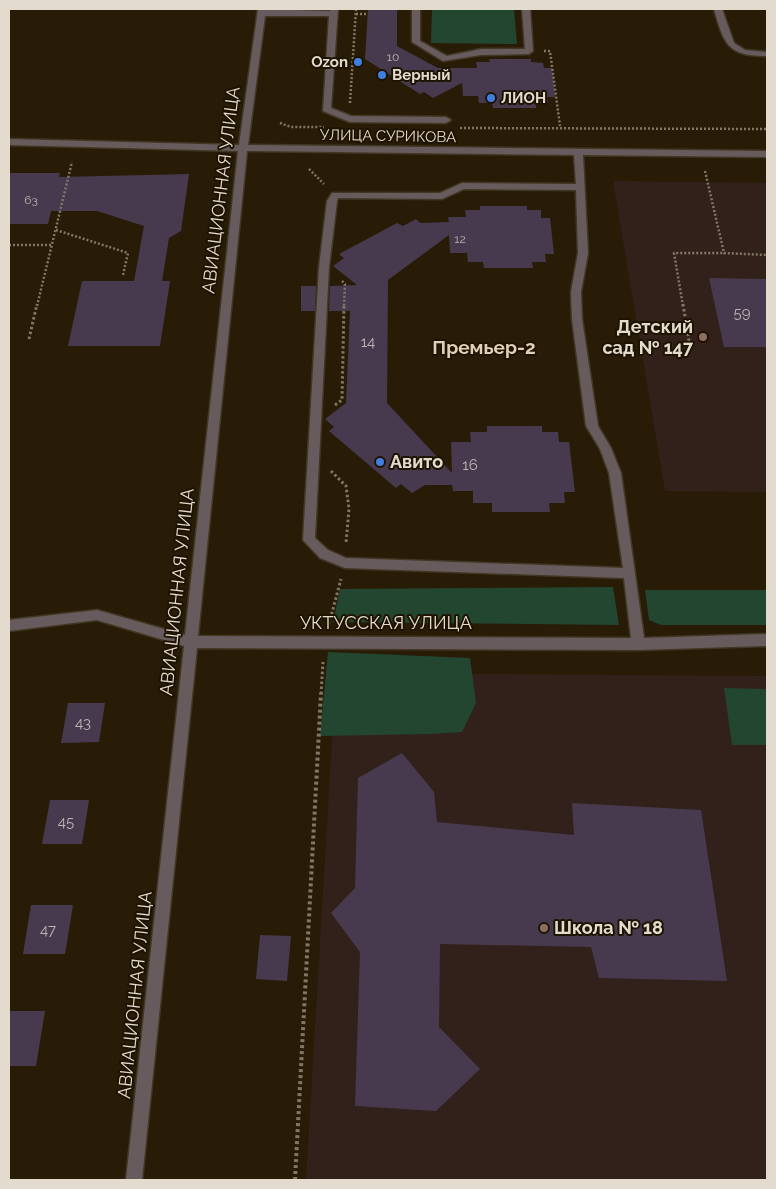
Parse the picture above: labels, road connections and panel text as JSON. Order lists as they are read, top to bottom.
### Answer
{
  "streets": {
    "street": ["УЛИЦА СУРИКОВА", "АВИАЦИОННАЯ УЛИЦА", "УКТУССКАЯ УЛИЦА"]
  },
  "crossings": [
    ["УЛИЦА СУРИКОВА", "АВИАЦИОННАЯ УЛИЦА"],
    ["АВИАЦИОННАЯ УЛИЦА", "УКТУССКАЯ УЛИЦА"]
  ],
  "districts": ["Премьер-2"],
  "places": [
    "Ozon",
    "Верный",
    "ЛИОН",
    "Детский сад № 147",
    "Авито",
    "Школа № 18"
  ],
  "house_numbers": [
    "10",
    "63",
    "12",
    "59",
    "14",
    "16",
    "43",
    "45",
    "47"
  ]
}
